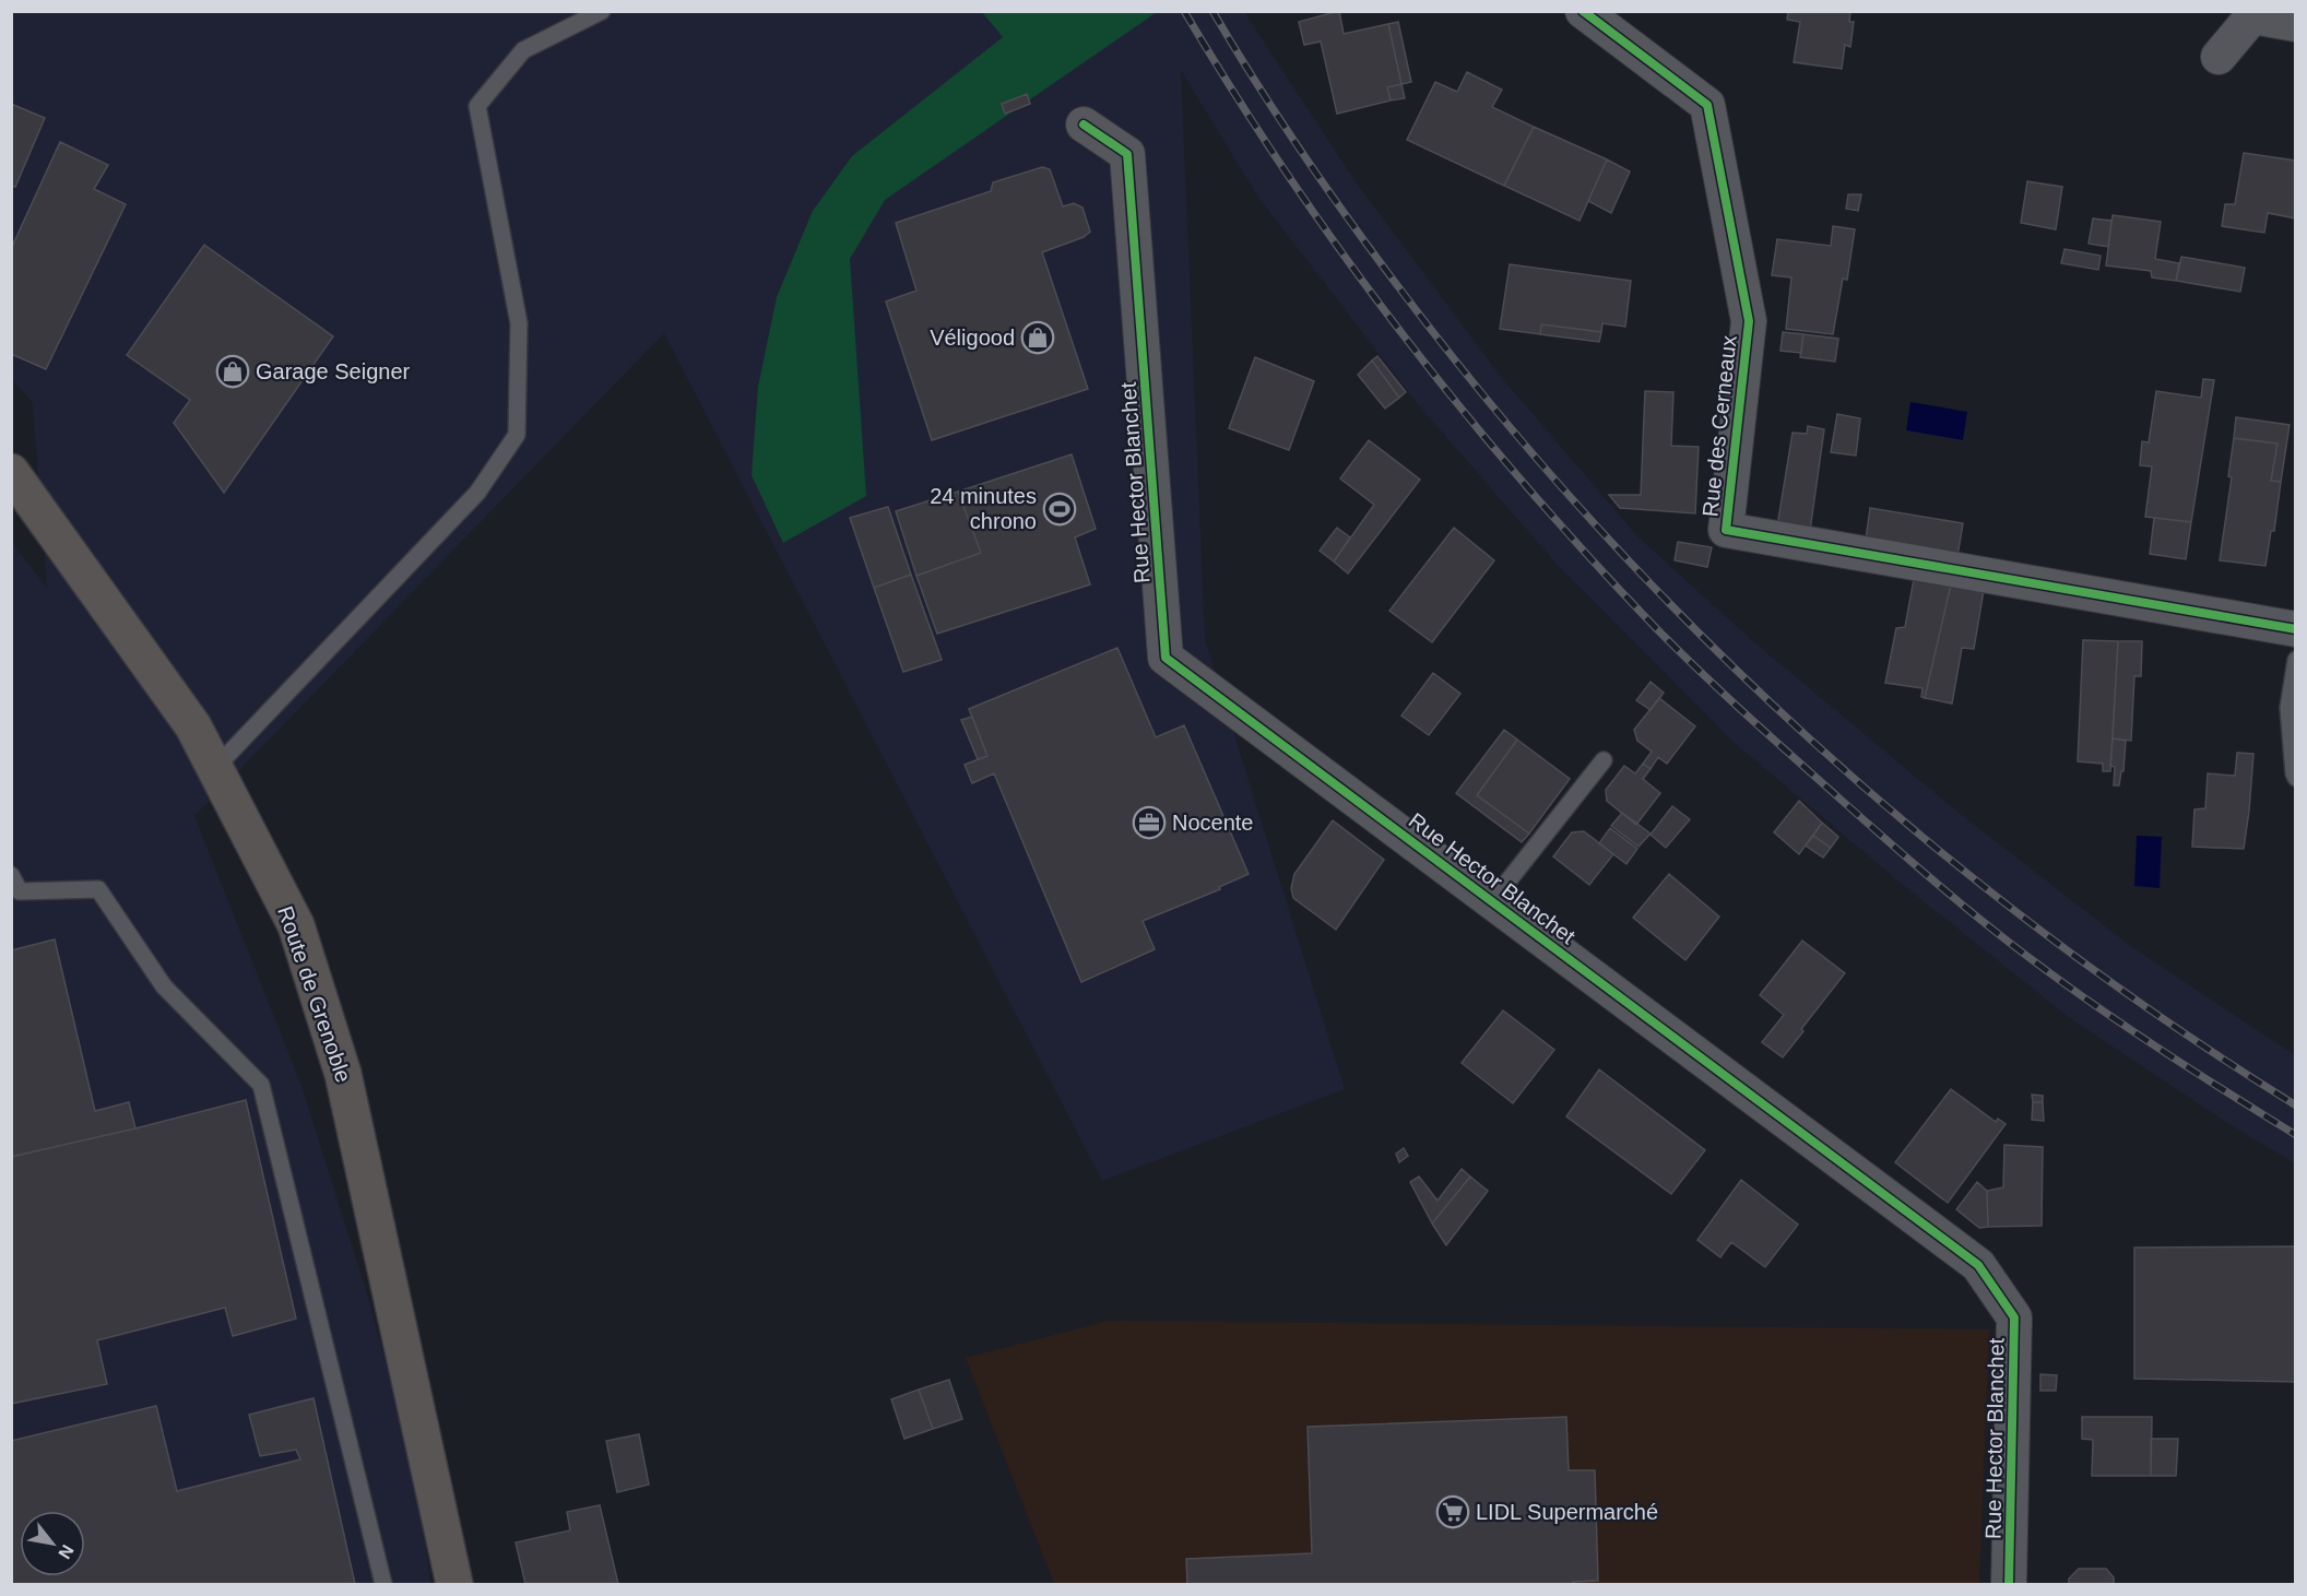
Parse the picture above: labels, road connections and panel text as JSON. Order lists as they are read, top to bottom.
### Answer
{
  "streets": {
    "main road": ["Route de Grenoble"],
    "street": ["Rue des Cerneaux", "Rue Hector Blanchet"]
  },
  "places": {
    "shop": ["Véligood", "Garage Seigner"],
    "sports": ["24 minutes chrono"],
    "office": ["Nocente"],
    "supermarket": ["LIDL Supermarché"]
  },
  "north": "bottom right"
}
